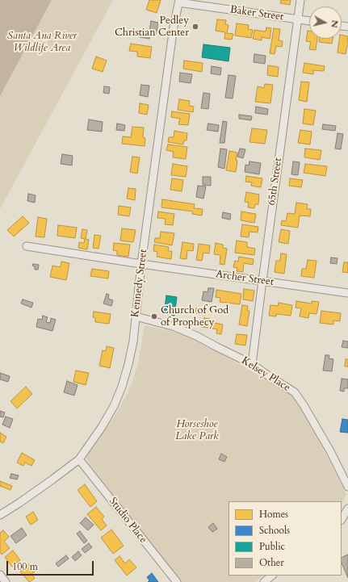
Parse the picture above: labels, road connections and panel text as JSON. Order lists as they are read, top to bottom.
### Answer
{
  "streets": {
    "street": [
      "Baker Street",
      "65th Street",
      "Archer Street",
      "Kennedy Street",
      "Kelsey Place",
      "Studio Place"
    ]
  },
  "crossings": [
    ["Baker Street", "65th Street"],
    ["Baker Street", "Kennedy Street"],
    ["65th Street", "Archer Street"],
    ["65th Street", "Kelsey Place"],
    ["Archer Street", "Kennedy Street"],
    ["Kennedy Street", "Kelsey Place"],
    ["Kennedy Street", "Studio Place"]
  ],
  "parks": ["Santa Ana River Wildlife Area", "Horseshoe Lake Park"],
  "places": ["Pedley Christian Center", "Church of God of Prophecy"],
  "legend": [
    "Homes",
    "Schools",
    "Public",
    "Other"
  ],
  "scale_bar": "100 m",
  "north": "right"
}
